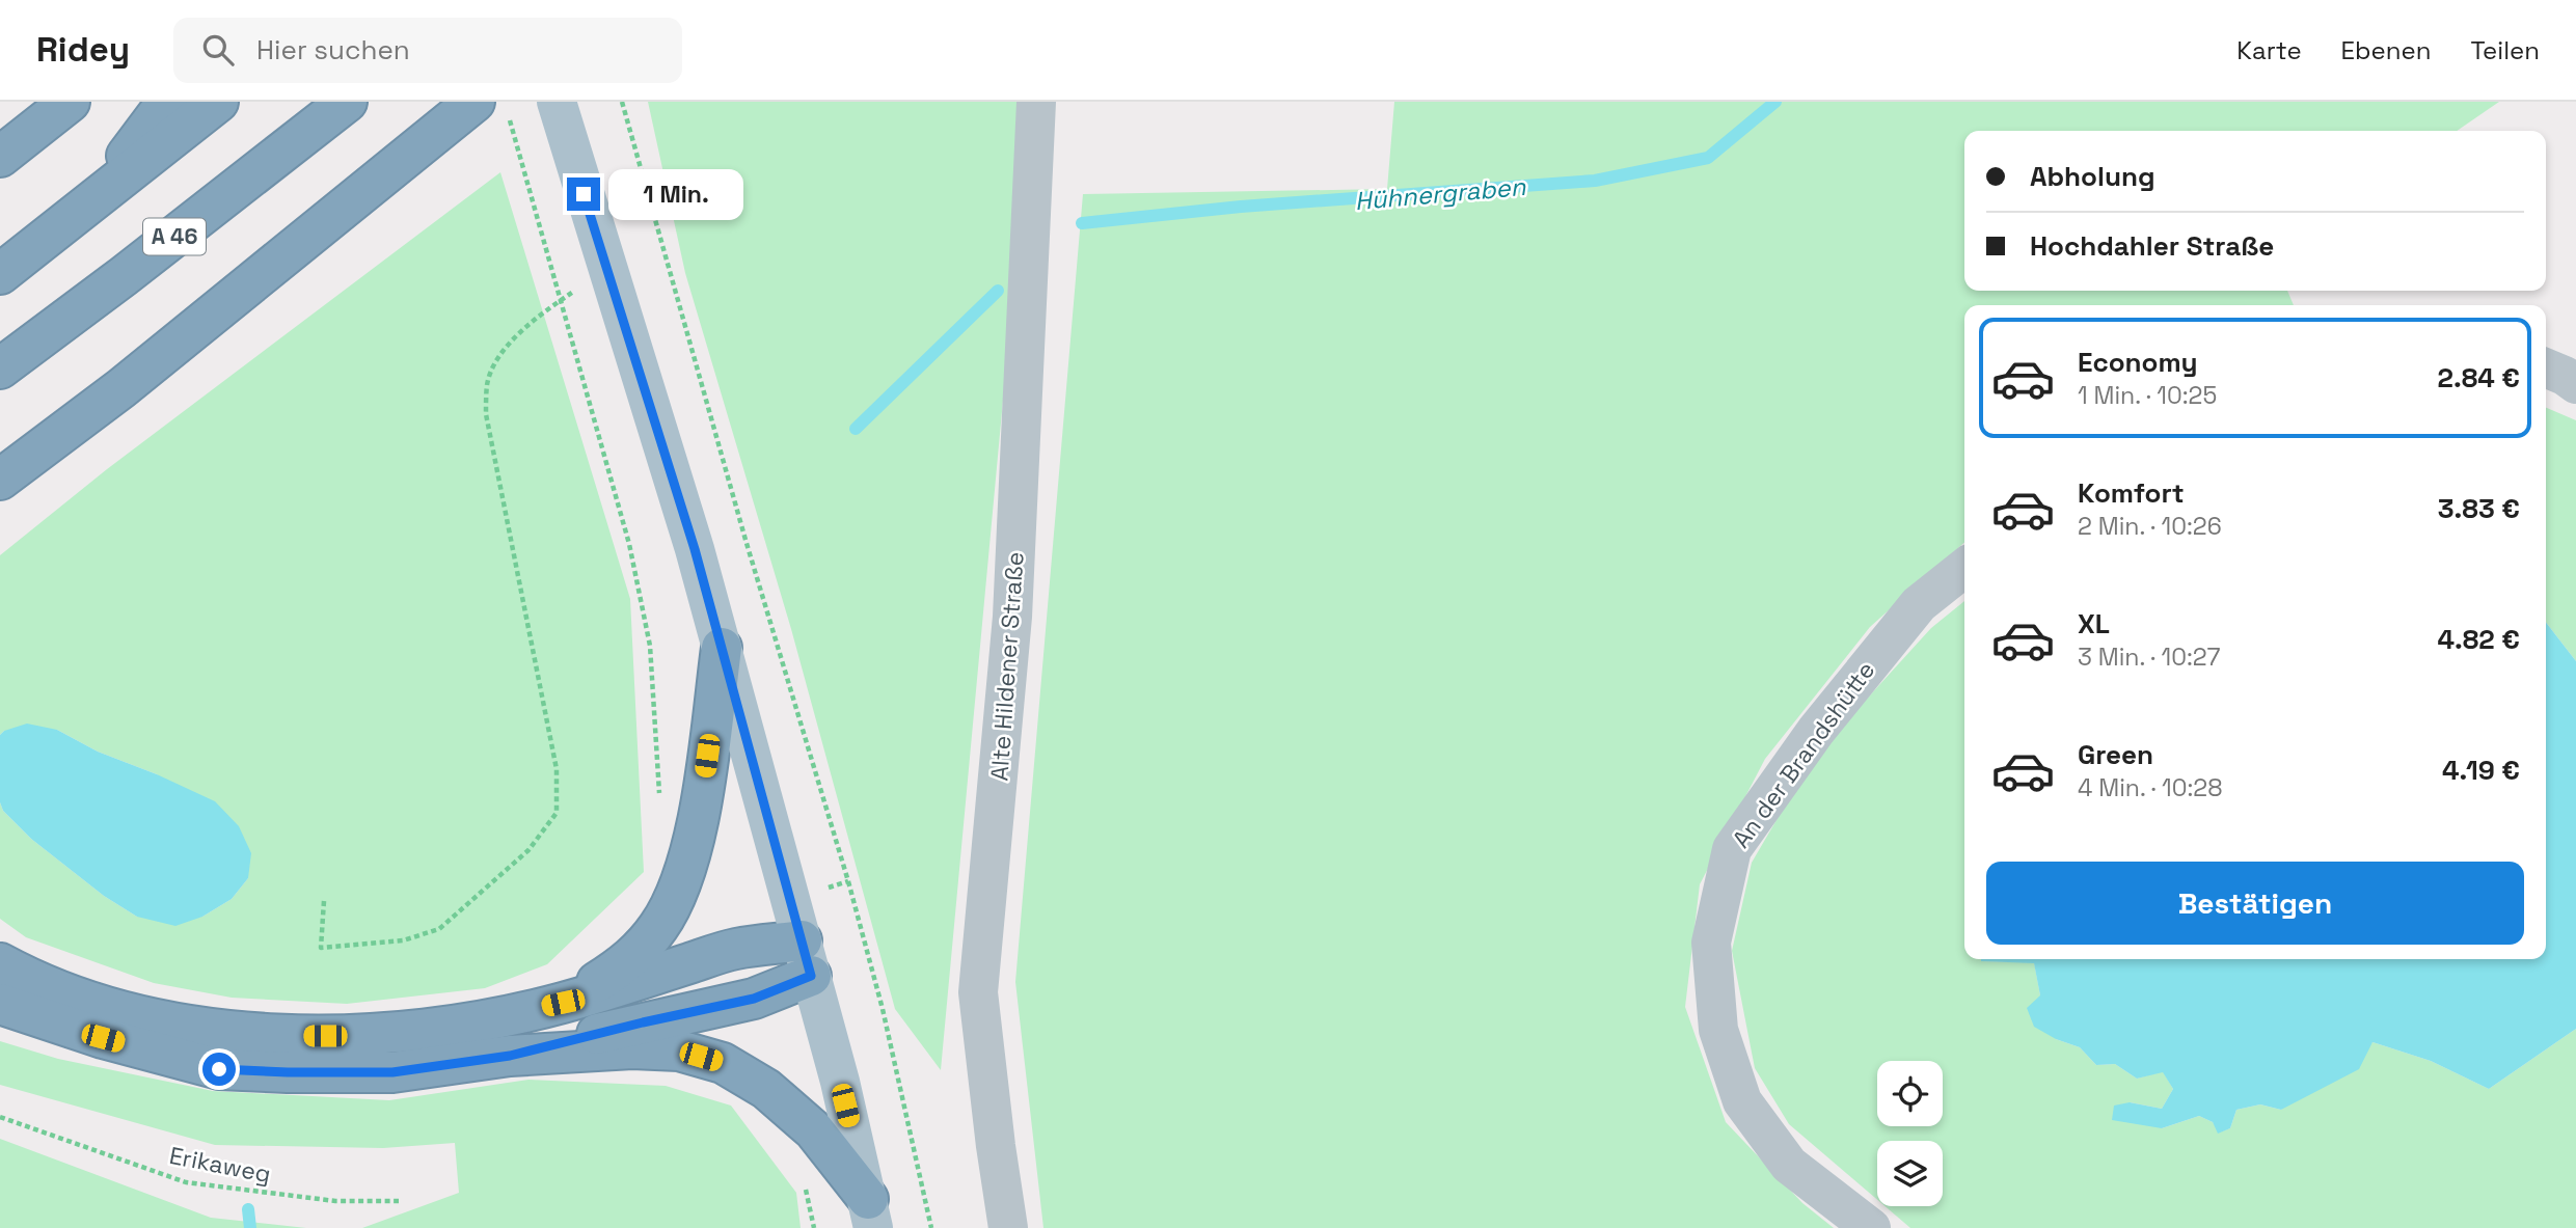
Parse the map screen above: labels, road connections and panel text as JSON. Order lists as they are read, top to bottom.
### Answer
{
  "streets": {
    "highway": ["A 46"],
    "street": ["Alte Hildener Straße", "An der Brandshütte"],
    "path": ["Erikaweg"]
  },
  "water": ["Hühnergraben"],
  "page": {
    "header": "Ridey",
    "search": "Hier suchen",
    "nav": ["Karte", "Ebenen", "Teilen"],
    "banner": ["Abholung", "Hochdahler Straße"],
    "bubble": "1 Min.",
    "list": [
      {
        "name": "Economy",
        "note": "1 Min. · 10:25",
        "value": "2.84 €"
      },
      {
        "name": "Komfort",
        "note": "2 Min. · 10:26",
        "value": "3.83 €"
      },
      {
        "name": "XL",
        "note": "3 Min. · 10:27",
        "value": "4.82 €"
      },
      {
        "name": "Green",
        "note": "4 Min. · 10:28",
        "value": "4.19 €"
      }
    ],
    "buttons": "Bestätigen"
  }
}
